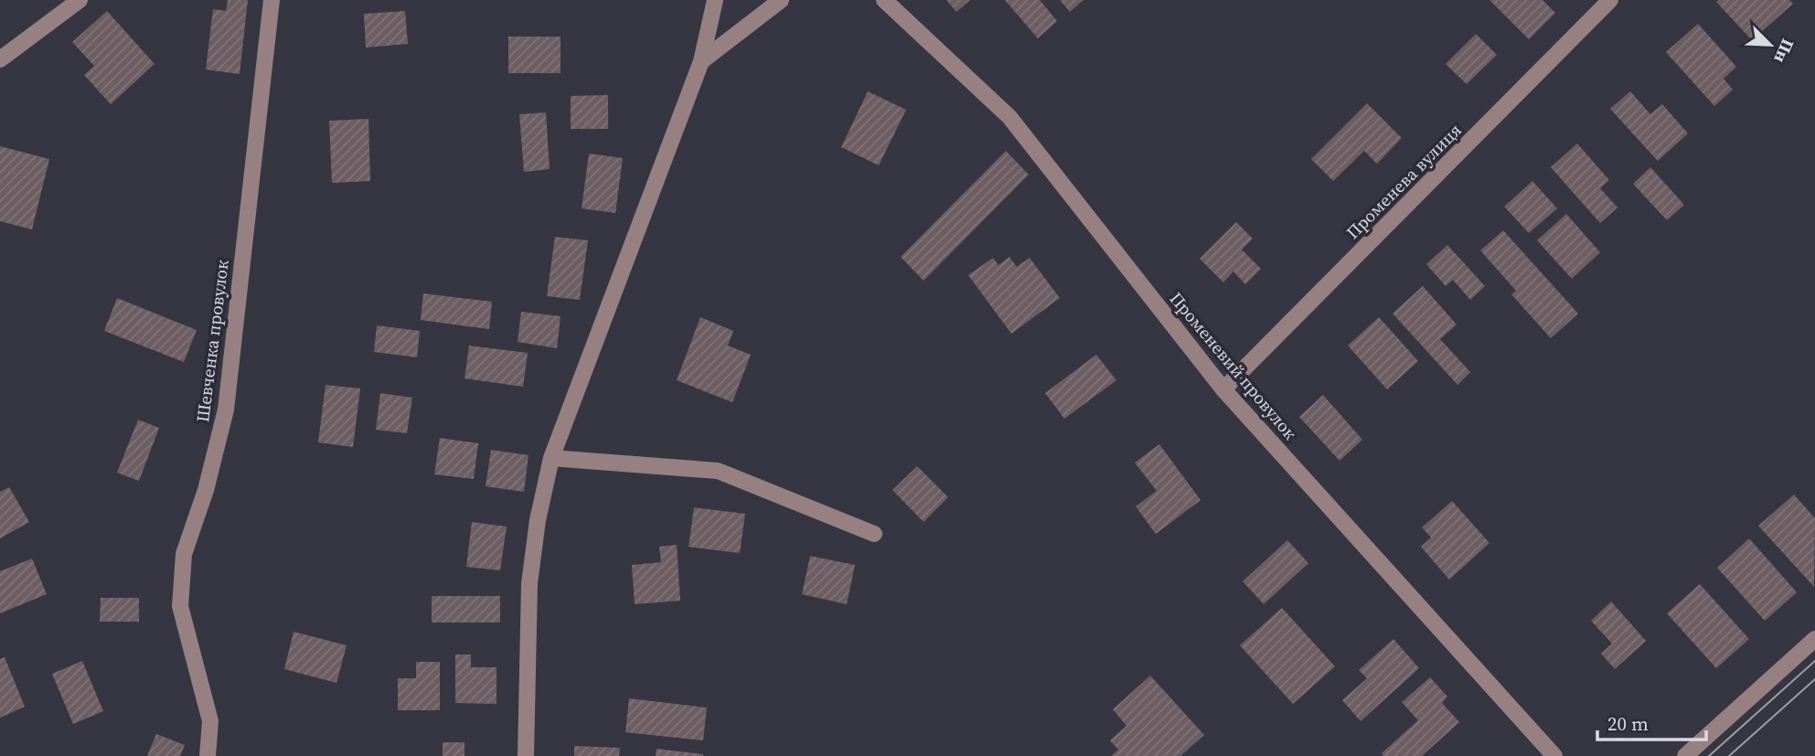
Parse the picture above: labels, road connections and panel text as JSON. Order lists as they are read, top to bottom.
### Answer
{
  "streets": {
    "street": ["Променева вулиця", "Шевченка провулок", "Променевий провулок"]
  },
  "crossings": [
    ["Променева вулиця", "Променевий провулок"]
  ],
  "scale_bar": "20 m",
  "north": "bottom right"
}
